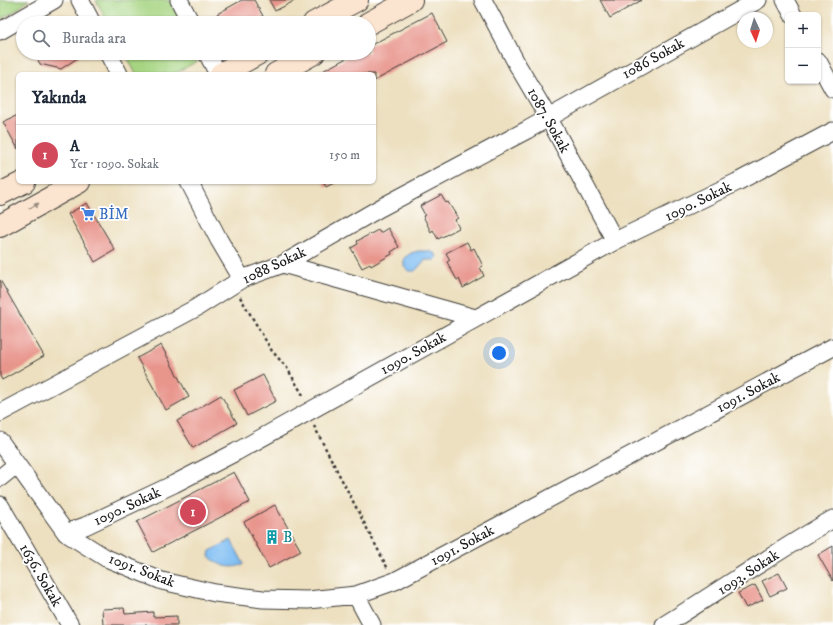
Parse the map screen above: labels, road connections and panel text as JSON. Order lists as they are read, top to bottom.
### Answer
{
  "streets": {
    "street": [
      "1086 Sokak",
      "1087. Sokak",
      "1090. Sokak",
      "1088 Sokak",
      "1091. Sokak",
      "1093. Sokak",
      "1636. Sokak"
    ]
  },
  "crossings": [
    ["1086 Sokak", "1087. Sokak"],
    ["1086 Sokak", "1088 Sokak"],
    ["1087. Sokak", "1090. Sokak"],
    ["1087. Sokak", "1088 Sokak"],
    ["1090. Sokak", "1091. Sokak"]
  ],
  "places": {
    "supermarket": ["BİM"],
    "building": ["B"]
  },
  "north": "bottom",
  "page": {
    "map_buttons": ["+", "−"],
    "search": "Burada ara",
    "heading": "Yakında",
    "list": [
      {
        "mark": "1",
        "name": "A",
        "note": "Yer · 1090. Sokak",
        "value": "150 m"
      }
    ],
    "pins": "1"
  }
}
